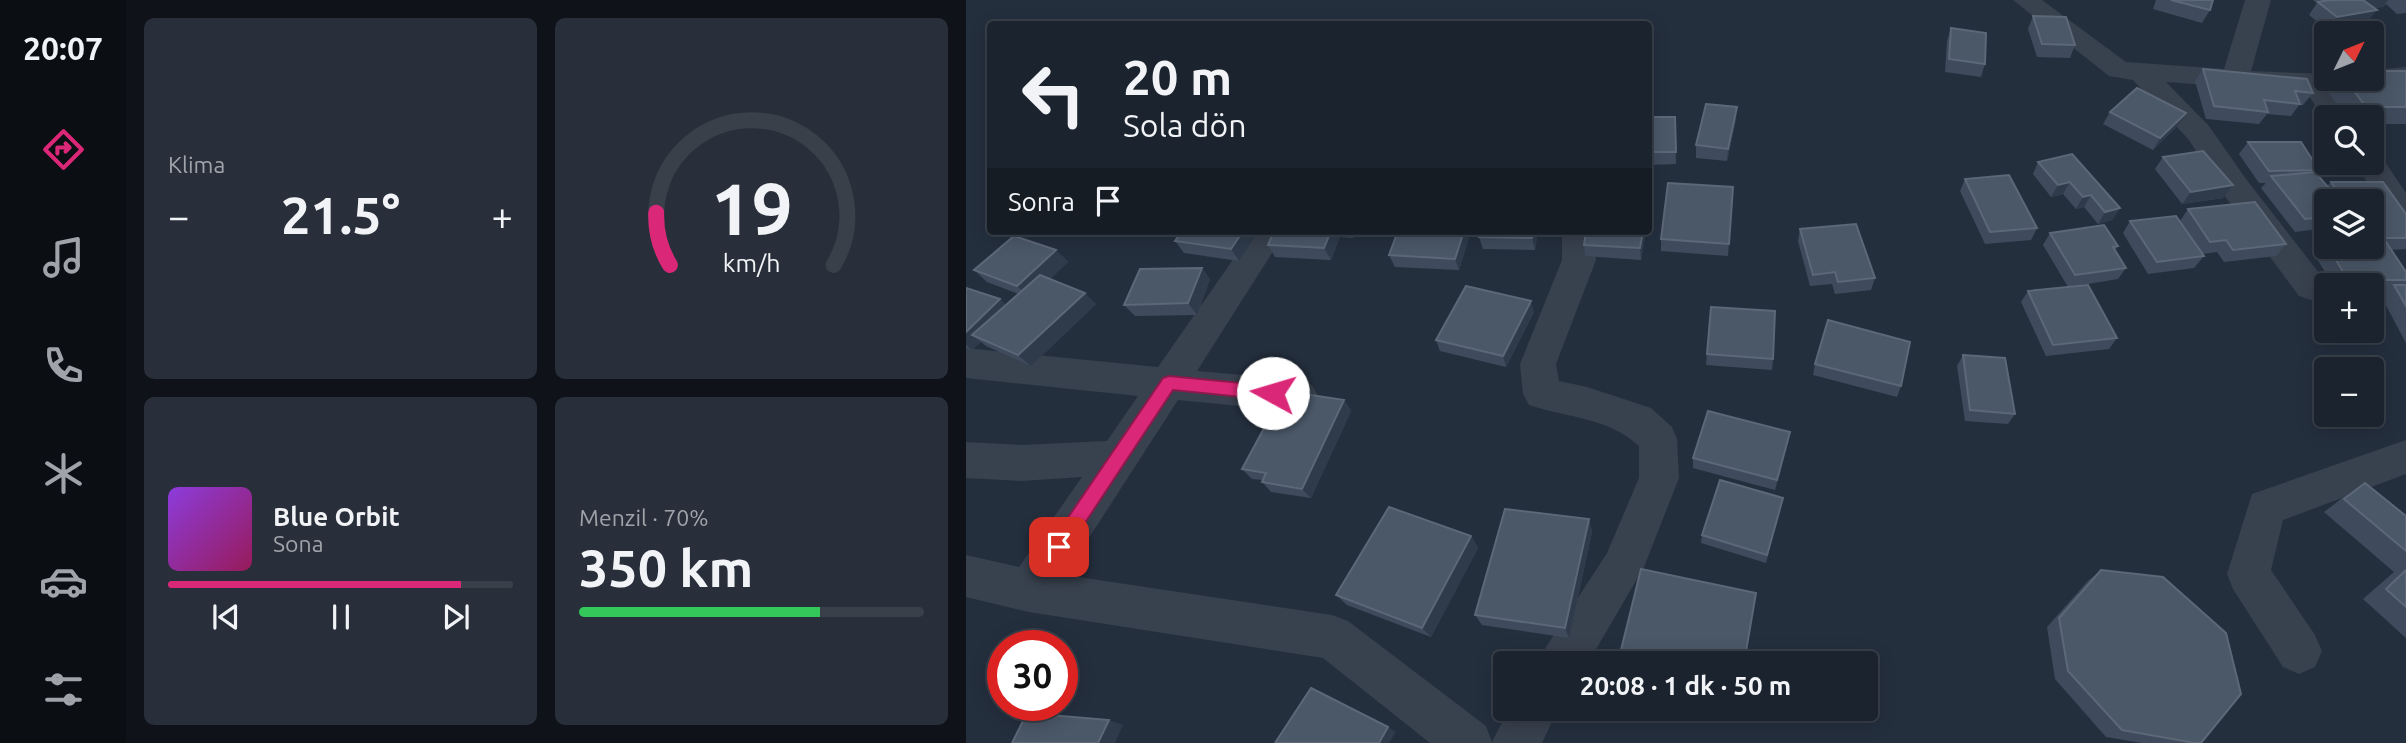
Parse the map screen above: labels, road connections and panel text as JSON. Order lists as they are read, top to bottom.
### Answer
{
  "north": "top right",
  "page": {
    "tabs": "20:07",
    "tile": [
      "Klima",
      ["Menzil · 70%", "350 km"]
    ],
    "map_buttons": ["+", "−"],
    "turn": ["20 m", "Sola dön"],
    "then": "Sonra",
    "heat": ["−", "21.5°", "+"],
    "song": ["Blue Orbit", "Sona"],
    "limit": "30",
    "trip": "20:08 · 1 dk · 50 m",
    "gauge": ["19", "km/h"]
  }
}
